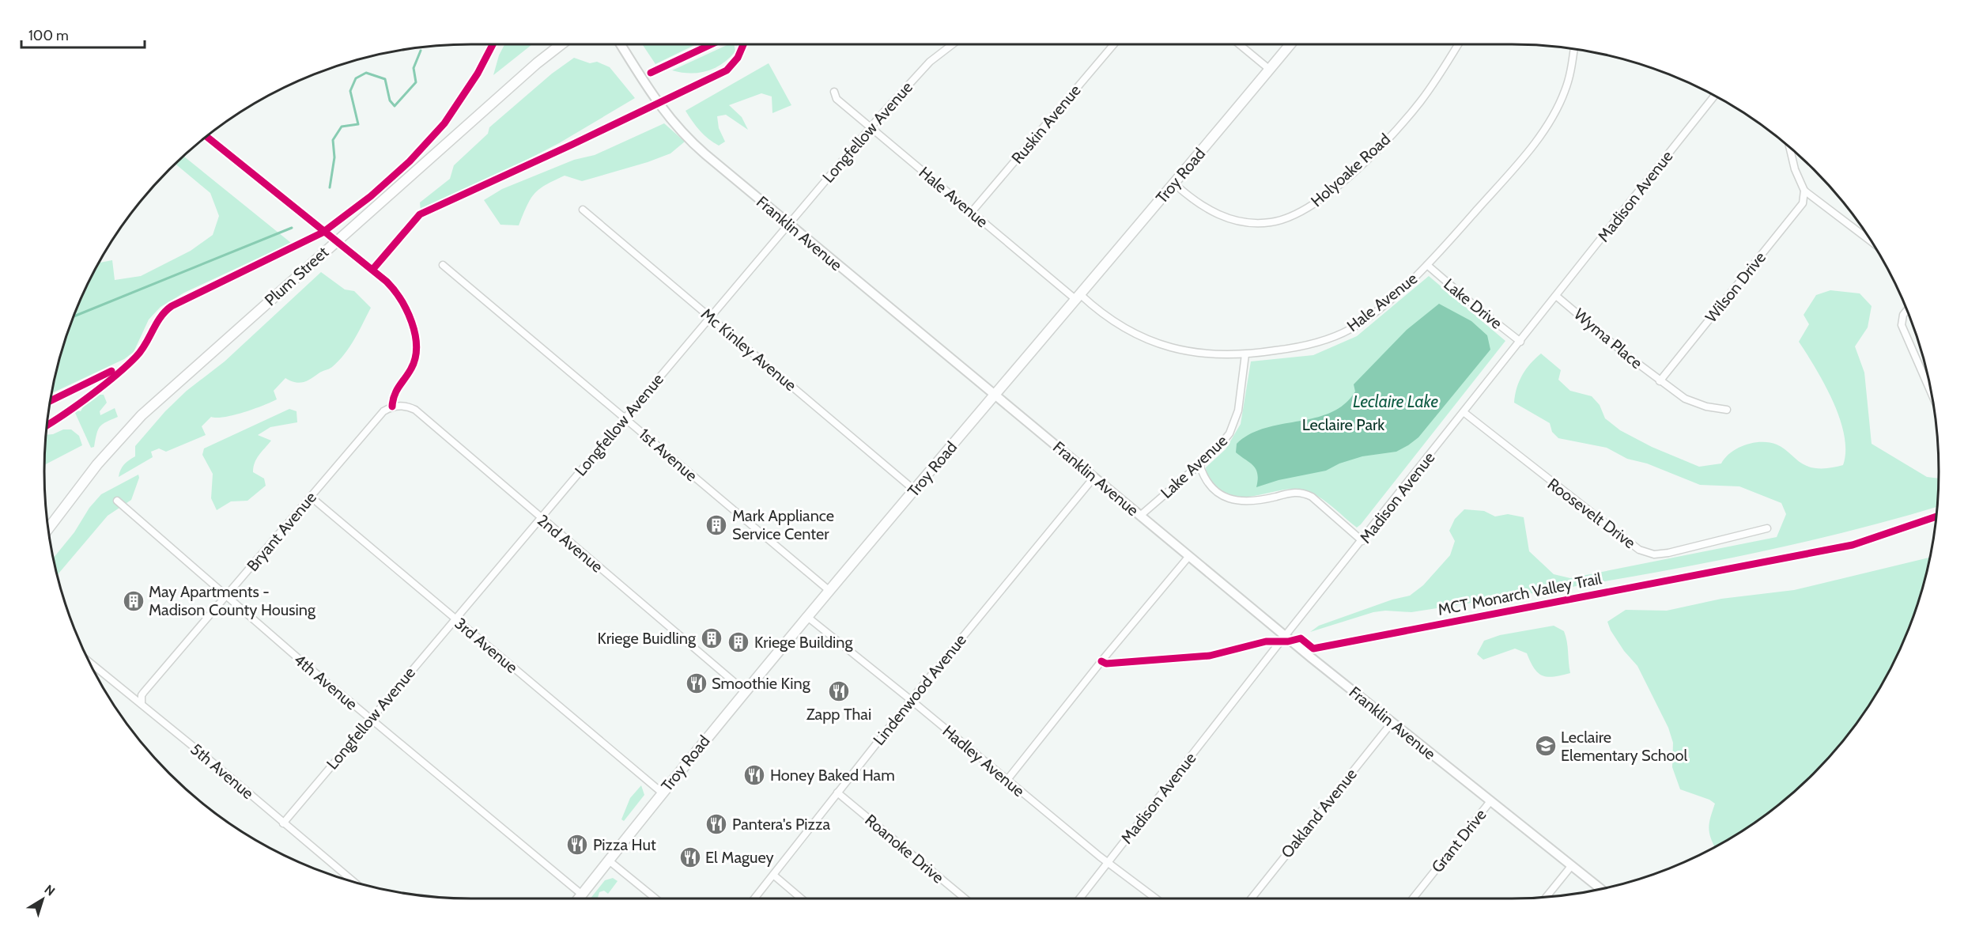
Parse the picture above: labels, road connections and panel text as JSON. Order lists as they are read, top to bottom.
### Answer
{
  "streets": {
    "main road": ["Troy Road", "Plum Street"],
    "street": [
      "Ruskin Avenue",
      "Longfellow Avenue",
      "Holyoake Road",
      "Madison Avenue",
      "Hale Avenue",
      "Franklin Avenue",
      "Wilson Drive",
      "Lake Drive",
      "Wyma Place",
      "Mc Kinley Avenue",
      "1st Avenue",
      "Lake Avenue",
      "Roosevelt Drive",
      "Bryant Avenue",
      "2nd Avenue",
      "3rd Avenue",
      "4th Avenue",
      "Lindenwood Avenue",
      "Hadley Avenue",
      "5th Avenue",
      "Oakland Avenue",
      "Grant Drive",
      "Roanoke Drive"
    ],
    "cycle path": ["MCT Monarch Valley Trail"]
  },
  "crossings": [
    ["Ruskin Avenue", "Hale Avenue"],
    ["Longfellow Avenue", "Hale Avenue"],
    ["Longfellow Avenue", "Franklin Avenue"],
    ["Longfellow Avenue", "Mc Kinley Avenue"],
    ["Longfellow Avenue", "1st Avenue"],
    ["Longfellow Avenue", "2nd Avenue"],
    ["Longfellow Avenue", "3rd Avenue"],
    ["Longfellow Avenue", "4th Avenue"],
    ["Longfellow Avenue", "5th Avenue"],
    ["Holyoake Road", "Troy Road"],
    ["Troy Road", "Hale Avenue"],
    ["Troy Road", "Franklin Avenue"],
    ["Troy Road", "Mc Kinley Avenue"],
    ["Troy Road", "1st Avenue"],
    ["Troy Road", "2nd Avenue"],
    ["Troy Road", "3rd Avenue"],
    ["Troy Road", "4th Avenue"],
    ["Troy Road", "Hadley Avenue"],
    ["Madison Avenue", "Franklin Avenue"],
    ["Madison Avenue", "Lake Drive"],
    ["Madison Avenue", "Wyma Place"],
    ["Madison Avenue", "Roosevelt Drive"],
    ["Madison Avenue", "Hadley Avenue"],
    ["Hale Avenue", "Lake Drive"],
    ["Hale Avenue", "Lake Avenue"],
    ["Franklin Avenue", "Lake Avenue"],
    ["Franklin Avenue", "Lindenwood Avenue"],
    ["Franklin Avenue", "Oakland Avenue"],
    ["Franklin Avenue", "Grant Drive"],
    ["Wilson Drive", "Wyma Place"],
    ["Bryant Avenue", "2nd Avenue"],
    ["Bryant Avenue", "3rd Avenue"],
    ["Bryant Avenue", "4th Avenue"],
    ["Bryant Avenue", "5th Avenue"],
    ["Lindenwood Avenue", "Hadley Avenue"],
    ["Lindenwood Avenue", "Roanoke Drive"]
  ],
  "water": ["Leclaire Lake"],
  "parks": ["Leclaire Park"],
  "places": {
    "building": [
      "Mark Appliance Service Center",
      "May Apartments - Madison County Housing",
      "Kriege Buidling",
      "Kriege Building"
    ],
    "restaurant": [
      "Smoothie King",
      "Zapp Thai",
      "Honey Baked Ham",
      "Pantera's Pizza",
      "Pizza Hut",
      "El Maguey"
    ],
    "school or university": ["Leclaire Elementary School"]
  },
  "scale_bar": "100 m",
  "north": "top right"
}
